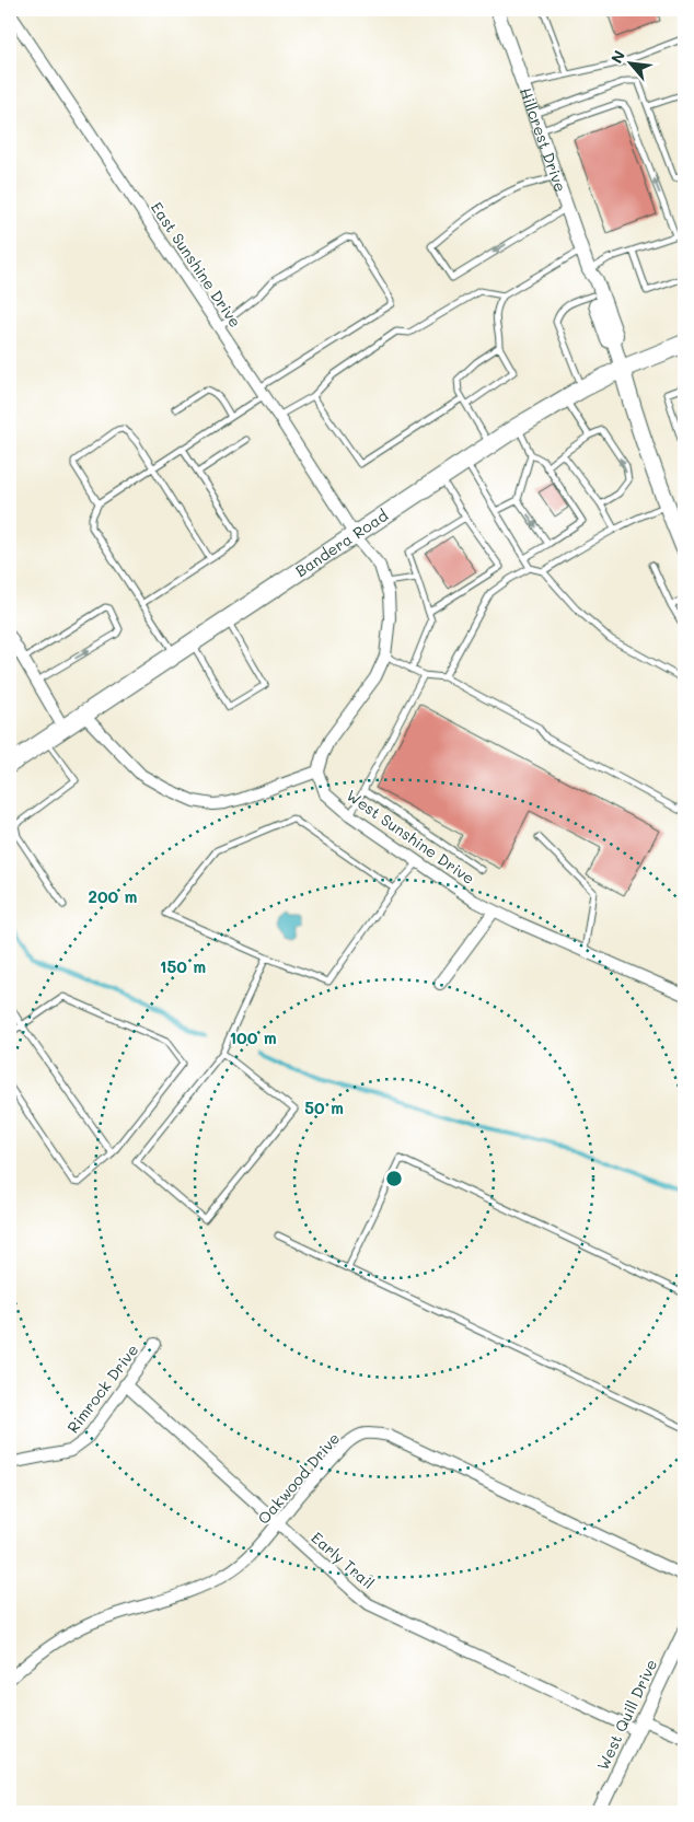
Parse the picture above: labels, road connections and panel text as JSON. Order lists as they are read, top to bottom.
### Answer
{
  "streets": {
    "main road": ["Hillcrest Drive", "Bandera Road"],
    "street": [
      "East Sunshine Drive",
      "West Sunshine Drive",
      "Rimrock Drive",
      "Oakwood Drive",
      "Early Trail",
      "West Quill Drive"
    ]
  },
  "crossings": [
    ["Hillcrest Drive", "Bandera Road"],
    ["East Sunshine Drive", "Bandera Road"],
    ["Rimrock Drive", "Early Trail"],
    ["Oakwood Drive", "Early Trail"],
    ["Early Trail", "West Quill Drive"]
  ],
  "north": "top left",
  "rings": [
    "200 m",
    "150 m",
    "100 m",
    "50 m"
  ]
}
